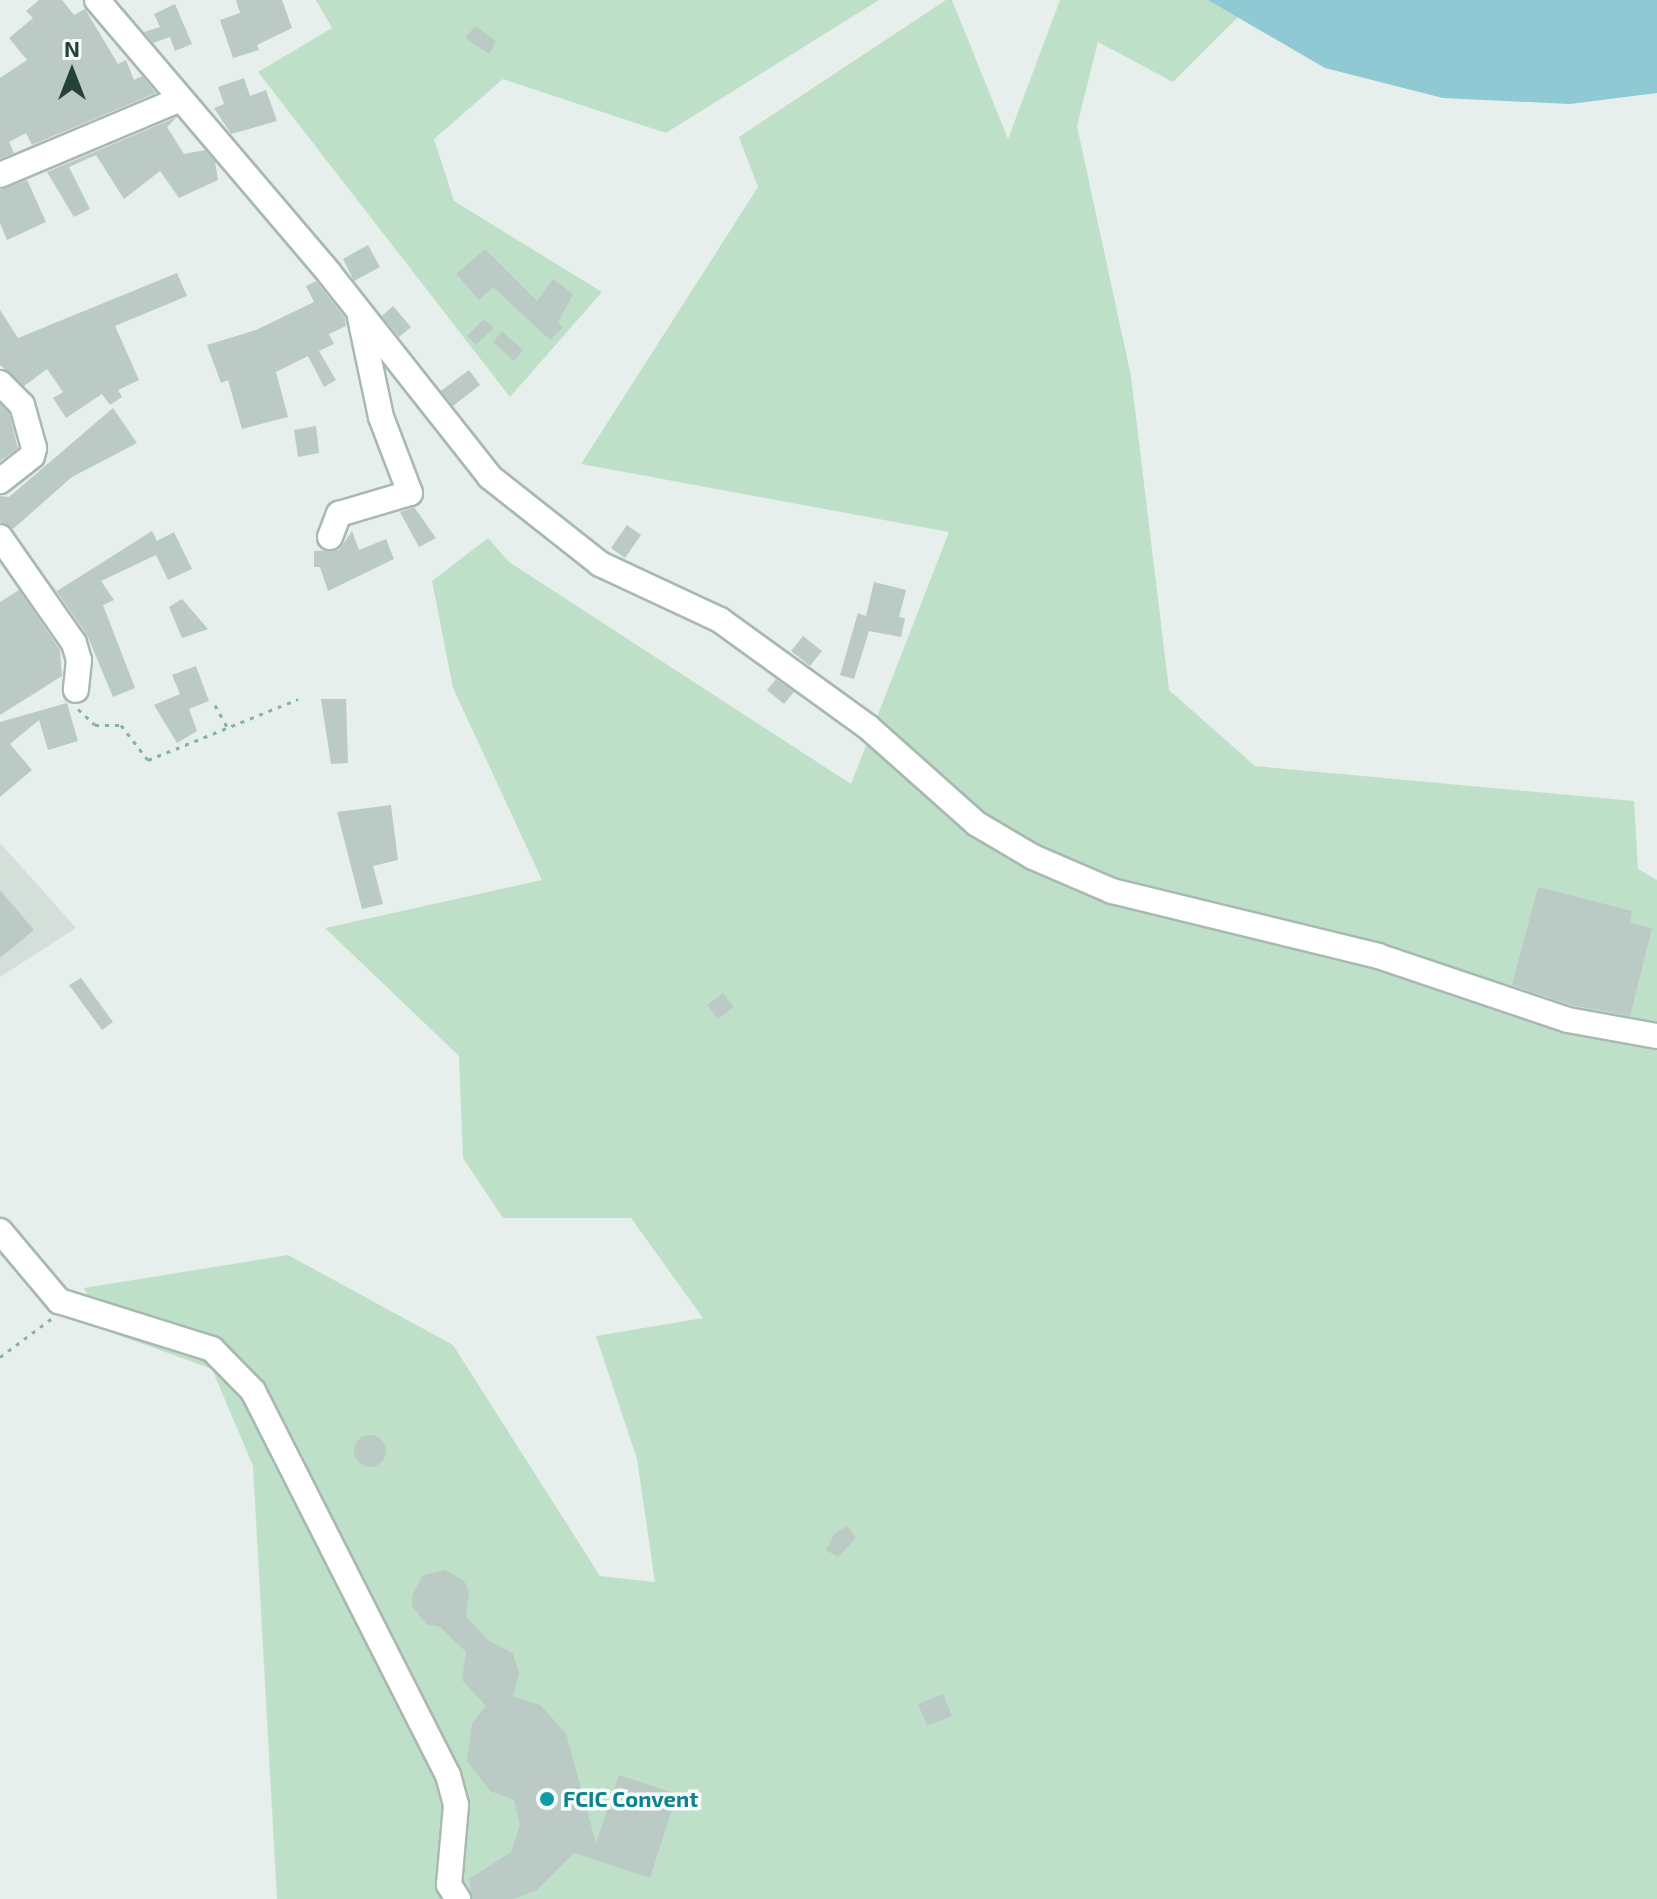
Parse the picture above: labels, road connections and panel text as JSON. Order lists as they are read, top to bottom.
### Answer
{
  "places": ["FCIC Convent"],
  "north": "top"
}
